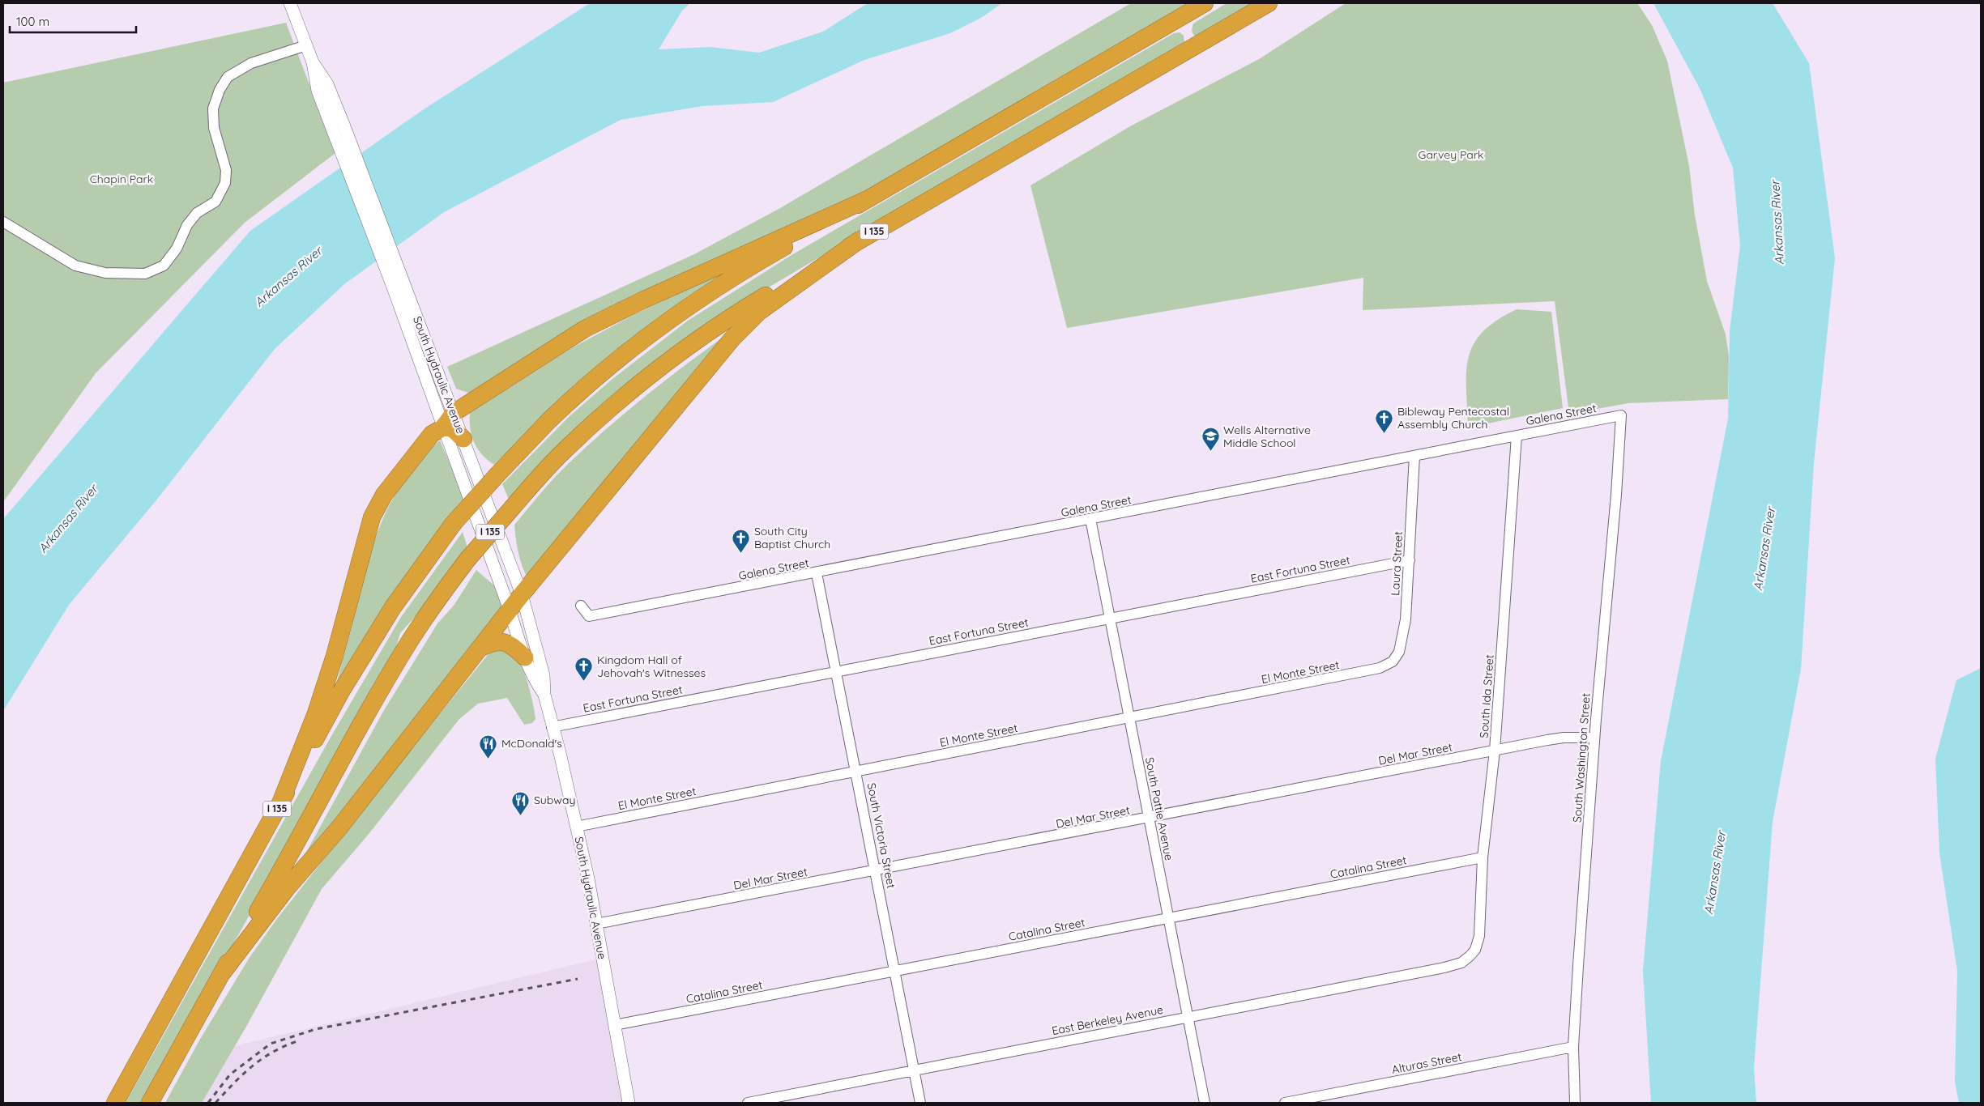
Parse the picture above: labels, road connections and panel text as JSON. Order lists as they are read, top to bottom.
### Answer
{
  "streets": {
    "highway": ["I 135"],
    "street": [
      "South Hydraulic Avenue",
      "Galena Street",
      "Laura Street",
      "East Fortuna Street",
      "El Monte Street",
      "South Ida Street",
      "Del Mar Street",
      "South Washington Street",
      "South Pattie Avenue",
      "South Victoria Street",
      "Catalina Street",
      "East Berkeley Avenue",
      "Alturas Street"
    ]
  },
  "crossings": [
    ["South Hydraulic Avenue", "East Fortuna Street"],
    ["South Hydraulic Avenue", "El Monte Street"],
    ["South Hydraulic Avenue", "Del Mar Street"],
    ["South Hydraulic Avenue", "Catalina Street"],
    ["Galena Street", "Laura Street"],
    ["Galena Street", "South Ida Street"],
    ["Galena Street", "South Washington Street"],
    ["Galena Street", "South Pattie Avenue"],
    ["Galena Street", "South Victoria Street"],
    ["Laura Street", "East Fortuna Street"],
    ["Laura Street", "El Monte Street"],
    ["East Fortuna Street", "South Pattie Avenue"],
    ["East Fortuna Street", "South Victoria Street"],
    ["El Monte Street", "South Pattie Avenue"],
    ["El Monte Street", "South Victoria Street"],
    ["South Ida Street", "Del Mar Street"],
    ["South Ida Street", "Catalina Street"],
    ["South Ida Street", "East Berkeley Avenue"],
    ["Del Mar Street", "South Washington Street"],
    ["Del Mar Street", "South Pattie Avenue"],
    ["Del Mar Street", "South Victoria Street"],
    ["South Washington Street", "Alturas Street"],
    ["South Pattie Avenue", "Catalina Street"],
    ["South Pattie Avenue", "East Berkeley Avenue"],
    ["South Victoria Street", "Catalina Street"],
    ["South Victoria Street", "East Berkeley Avenue"]
  ],
  "water": ["Arkansas River"],
  "parks": ["Garvey Park", "Chapin Park"],
  "places": {
    "church": ["Bibleway Pentecostal Assembly Church", "South City Baptist Church", "Kingdom Hall of Jehovah's Witnesses"],
    "school or university": ["Wells Alternative Middle School"],
    "restaurant": ["McDonald's", "Subway"]
  },
  "scale_bar": "100 m"
}
